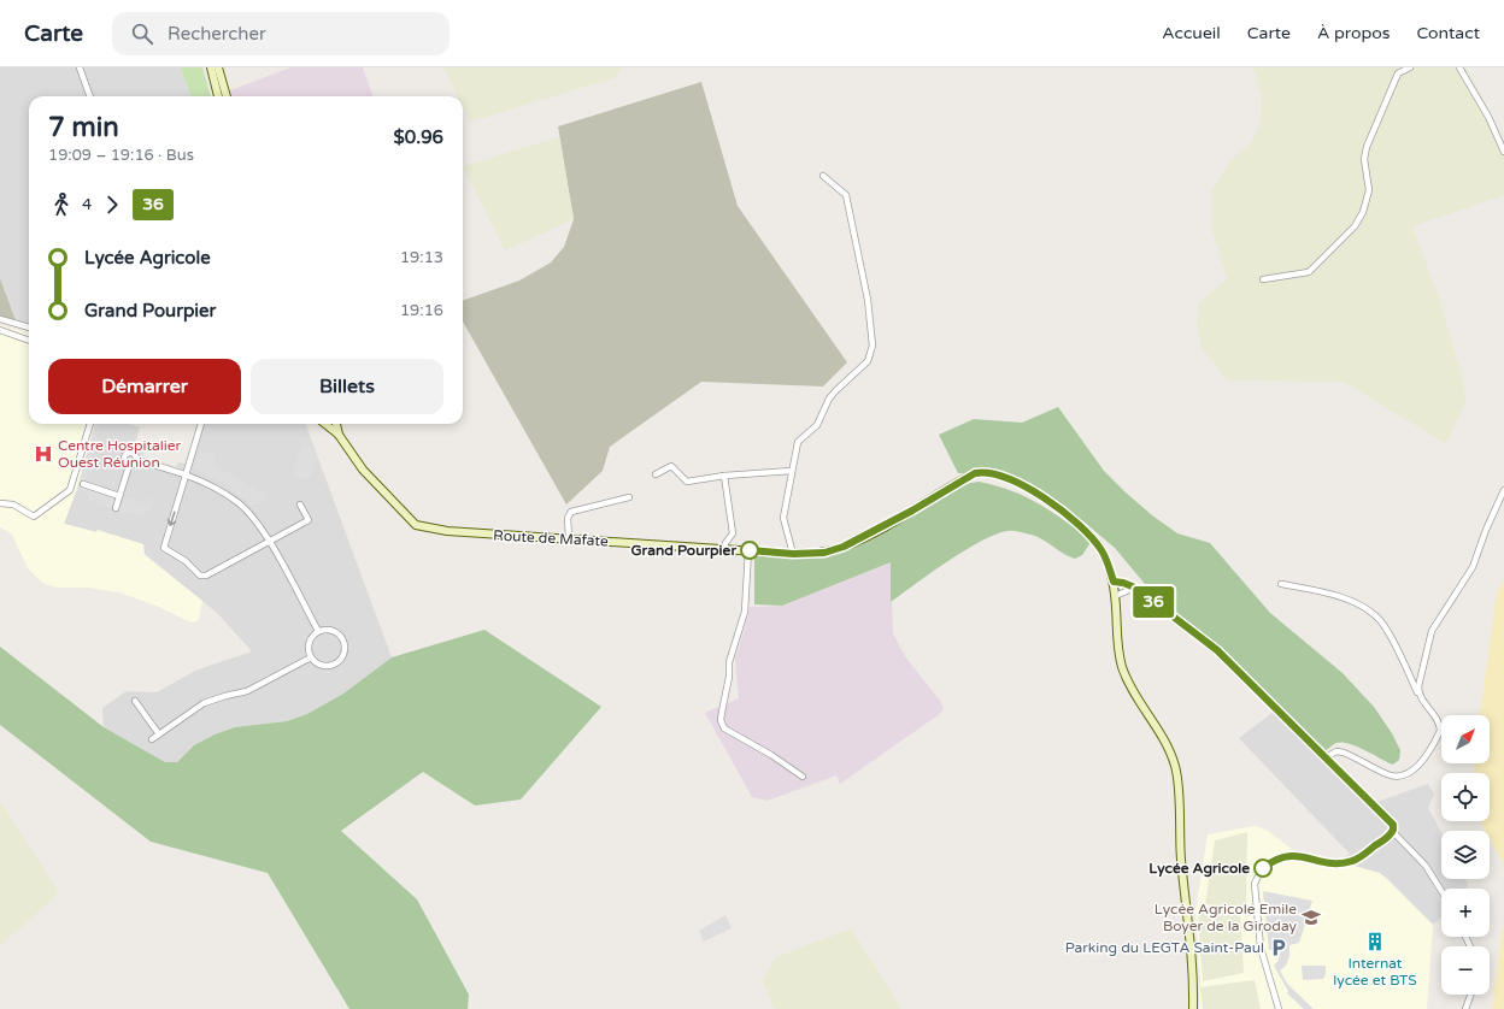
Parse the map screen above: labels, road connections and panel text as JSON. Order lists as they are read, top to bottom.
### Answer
{
  "streets": {
    "main road": ["Route de Mafate"]
  },
  "places": {
    "hospital": ["Centre Hospitalier Ouest Réunion"],
    "other": ["Grand Pourpier", "Lycée Agricole"],
    "school or university": ["Lycée Agricole Emile Boyer de la Giroday"],
    "building": ["Internat lycée et BTS"],
    "parking": ["Parking du LEGTA Saint-Paul"]
  },
  "lines": ["bus line 36"],
  "north": "top right",
  "page": {
    "header": "Carte",
    "search": "Rechercher",
    "nav": [
      "Accueil",
      "Carte",
      "À propos",
      "Contact"
    ],
    "on_map": "36",
    "heading": ["7 min", "19:09 – 19:16 · Bus", "$0.96"],
    "legs": ["4", "36"],
    "list": [
      {
        "name": "Lycée Agricole",
        "value": "19:13"
      },
      {
        "name": "Grand Pourpier",
        "value": "19:16"
      }
    ],
    "buttons": ["Démarrer", "Billets"],
    "map_buttons": ["+", "−"]
  }
}
